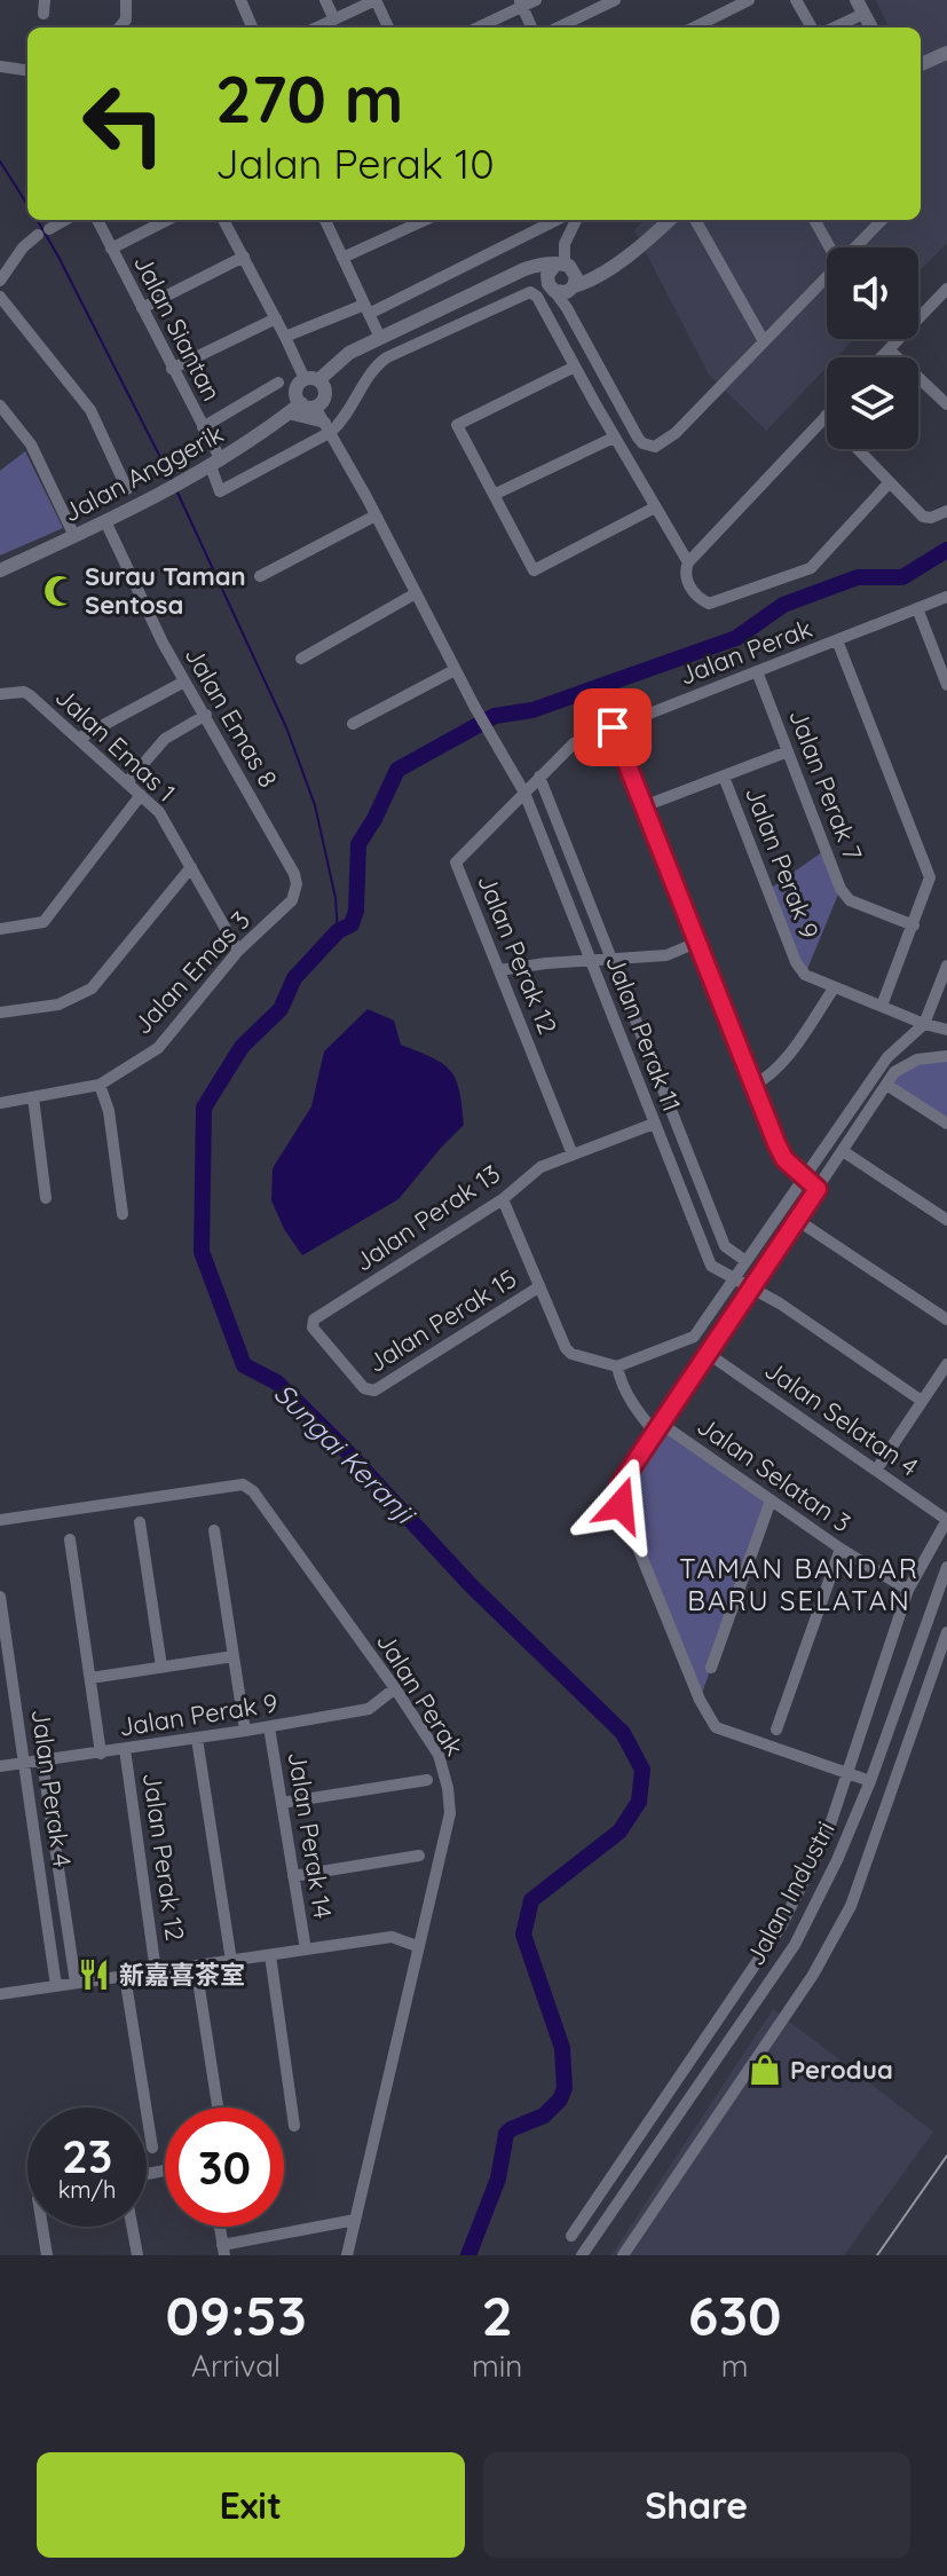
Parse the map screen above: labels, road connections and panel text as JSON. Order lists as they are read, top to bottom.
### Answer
{
  "streets": {
    "street": [
      "Jalan Siantan",
      "Jalan Anggerik",
      "Jalan Perak",
      "Jalan Emas 8",
      "Jalan Emas 1",
      "Jalan Perak 7",
      "Jalan Perak 9",
      "Jalan Perak 12",
      "Jalan Emas 3",
      "Jalan Perak 11",
      "Jalan Perak 13",
      "Jalan Perak 15",
      "Jalan Selatan 4",
      "Jalan Selatan 3",
      "Jalan Perak 4",
      "Jalan Perak 14",
      "Jalan Industri"
    ]
  },
  "crossings": [
    ["Jalan Siantan", "Jalan Anggerik"],
    ["Jalan Siantan", "Jalan Perak 11"],
    ["Jalan Anggerik", "Jalan Emas 8"],
    ["Jalan Anggerik", "Jalan Perak 11"],
    ["Jalan Perak", "Jalan Perak 7"],
    ["Jalan Perak", "Jalan Perak 9"],
    ["Jalan Perak", "Jalan Perak 12"],
    ["Jalan Perak", "Jalan Perak 11"],
    ["Jalan Emas 8", "Jalan Emas 3"],
    ["Jalan Emas 1", "Jalan Emas 3"],
    ["Jalan Perak 9", "Jalan Perak 12"],
    ["Jalan Perak 9", "Jalan Perak 4"],
    ["Jalan Perak 9", "Jalan Perak 14"],
    ["Jalan Perak 12", "Jalan Perak 11"],
    ["Jalan Perak 12", "Jalan Perak 13"],
    ["Jalan Perak 11", "Jalan Perak 13"],
    ["Jalan Perak 13", "Jalan Perak 15"]
  ],
  "districts": ["TAMAN BANDAR BARU SELATAN"],
  "water": ["Sungai Keranji"],
  "places": {
    "mosque": ["Surau Taman Sentosa"],
    "restaurant": ["新嘉喜茶室"],
    "shop": ["Perodua"]
  },
  "page": {
    "turn": ["270 m", "Jalan Perak 10"],
    "speed": "23 km/h",
    "limit": "30",
    "eta": [
      "09:53",
      "Arrival",
      "2",
      "min",
      "630",
      "m"
    ],
    "buttons": ["Exit", "Share"]
  }
}
